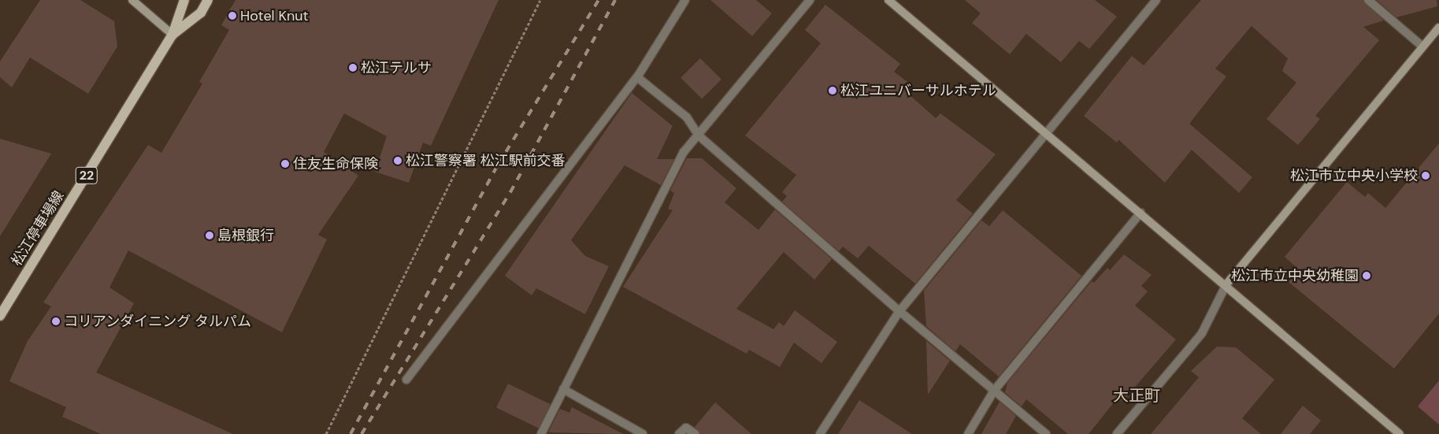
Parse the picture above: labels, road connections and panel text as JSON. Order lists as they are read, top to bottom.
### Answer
{
  "streets": {
    "main road": ["22", "松江停車場線"]
  },
  "districts": ["大正町"],
  "places": [
    "Hotel Knut",
    "松江テルサ",
    "松江ユニバーサルホテル",
    "松江警察署 松江駅前交番",
    "住友生命保険",
    "松江市立中央小学校",
    "島根銀行",
    "松江市立中央幼稚園",
    "コリアンダイニング タルパム"
  ]
}
